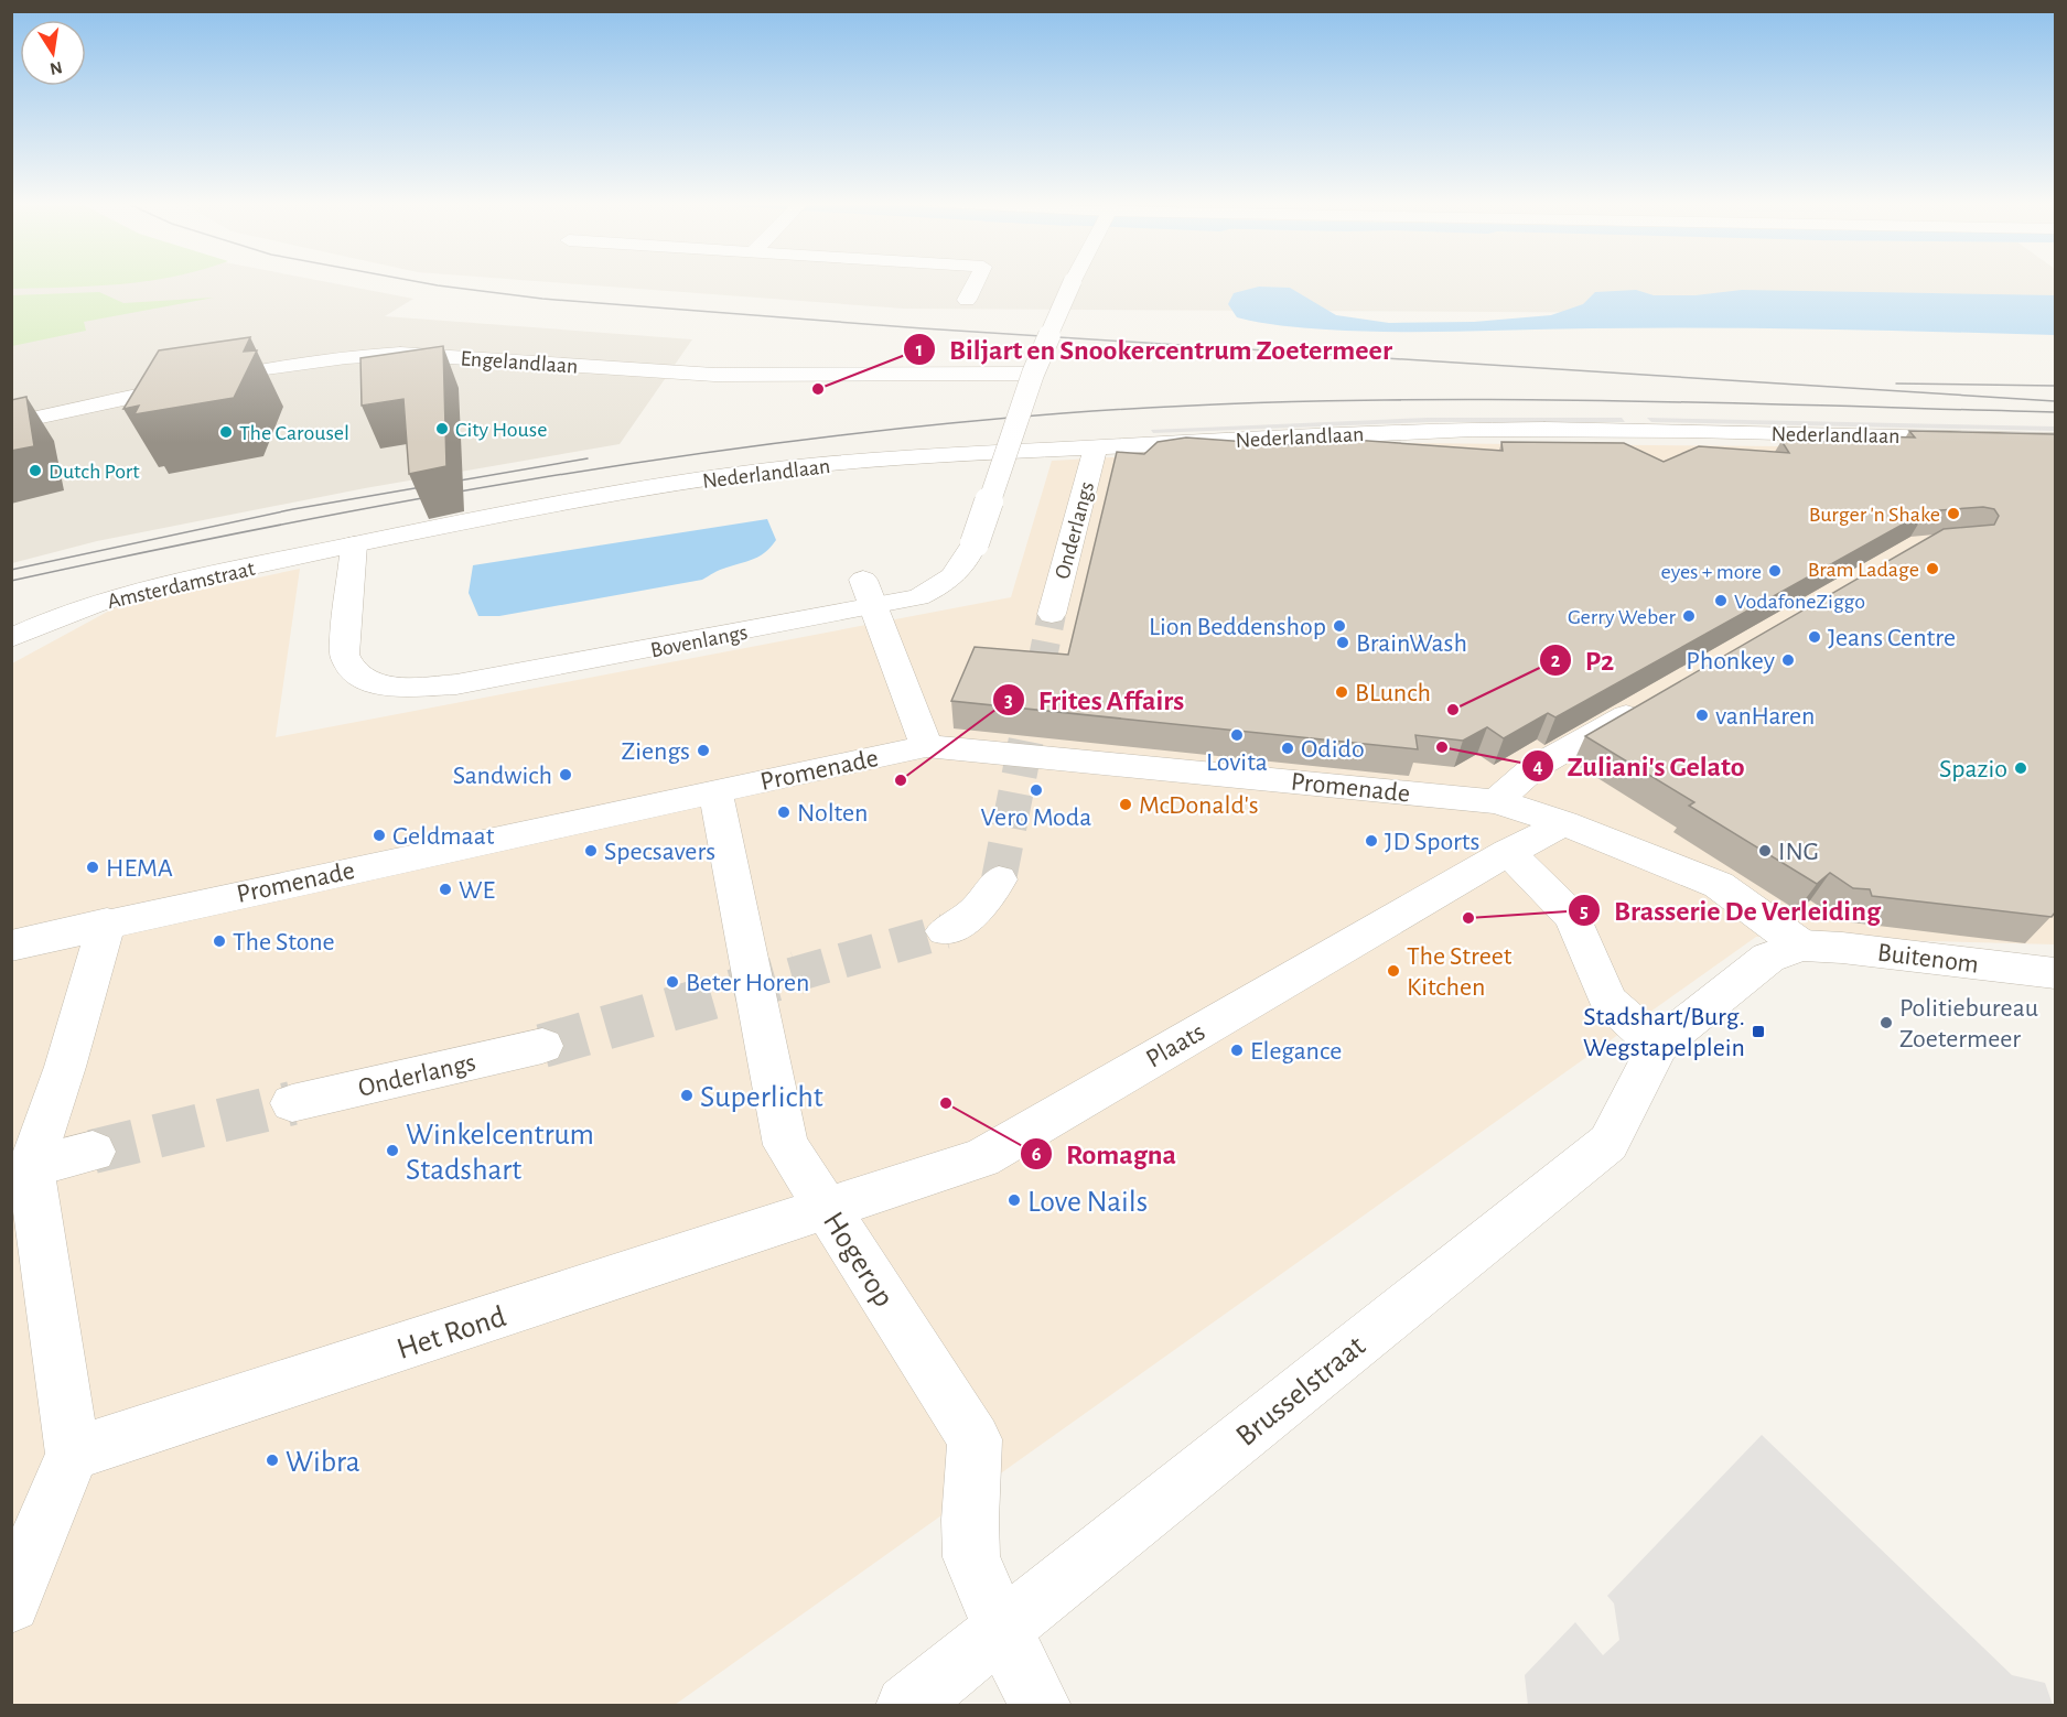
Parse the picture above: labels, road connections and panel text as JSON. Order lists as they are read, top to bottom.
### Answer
{
  "streets": {
    "street": [
      "Engelandlaan",
      "Nederlandlaan",
      "Onderlangs",
      "Amsterdamstraat",
      "Bovenlangs",
      "Promenade",
      "Buitenom",
      "Plaats",
      "Hogerop",
      "Het Rond",
      "Brusselstraat"
    ]
  },
  "crossings": [
    ["Engelandlaan", "Bovenlangs"],
    ["Nederlandlaan", "Onderlangs"],
    ["Nederlandlaan", "Amsterdamstraat"],
    ["Nederlandlaan", "Bovenlangs"],
    ["Amsterdamstraat", "Bovenlangs"],
    ["Promenade", "Buitenom"],
    ["Promenade", "Plaats"],
    ["Promenade", "Hogerop"],
    ["Plaats", "Hogerop"],
    ["Plaats", "Het Rond"],
    ["Hogerop", "Het Rond"],
    ["Hogerop", "Brusselstraat"]
  ],
  "places": {
    "other": [
      "Biljart en Snookercentrum Zoetermeer",
      "City House",
      "The Carousel",
      "Dutch Port",
      "Burger 'n Shake",
      "Bram Ladage",
      "eyes + more",
      "VodafoneZiggo",
      "Gerry Weber",
      "Lion Beddenshop",
      "Jeans Centre",
      "BrainWash",
      "Phonkey",
      "BLunch",
      "P2",
      "vanHaren",
      "Lovita",
      "Zuliani's Gelato",
      "Odido",
      "Ziengs",
      "Spazio",
      "Sandwich",
      "Frites Affairs",
      "Vero Moda",
      "McDonald's",
      "Nolten",
      "Geldmaat",
      "JD Sports",
      "Specsavers",
      "ING",
      "HEMA",
      "WE",
      "Brasserie De Verleiding",
      "The Stone",
      "The Street Kitchen",
      "Beter Horen",
      "Politiebureau Zoetermeer",
      "Elegance",
      "Superlicht",
      "Romagna",
      "Winkelcentrum Stadshart",
      "Love Nails",
      "Wibra"
    ],
    "transit": ["Stadshart/Burg. Wegstapelplein"]
  },
  "north": "bottom"
}
